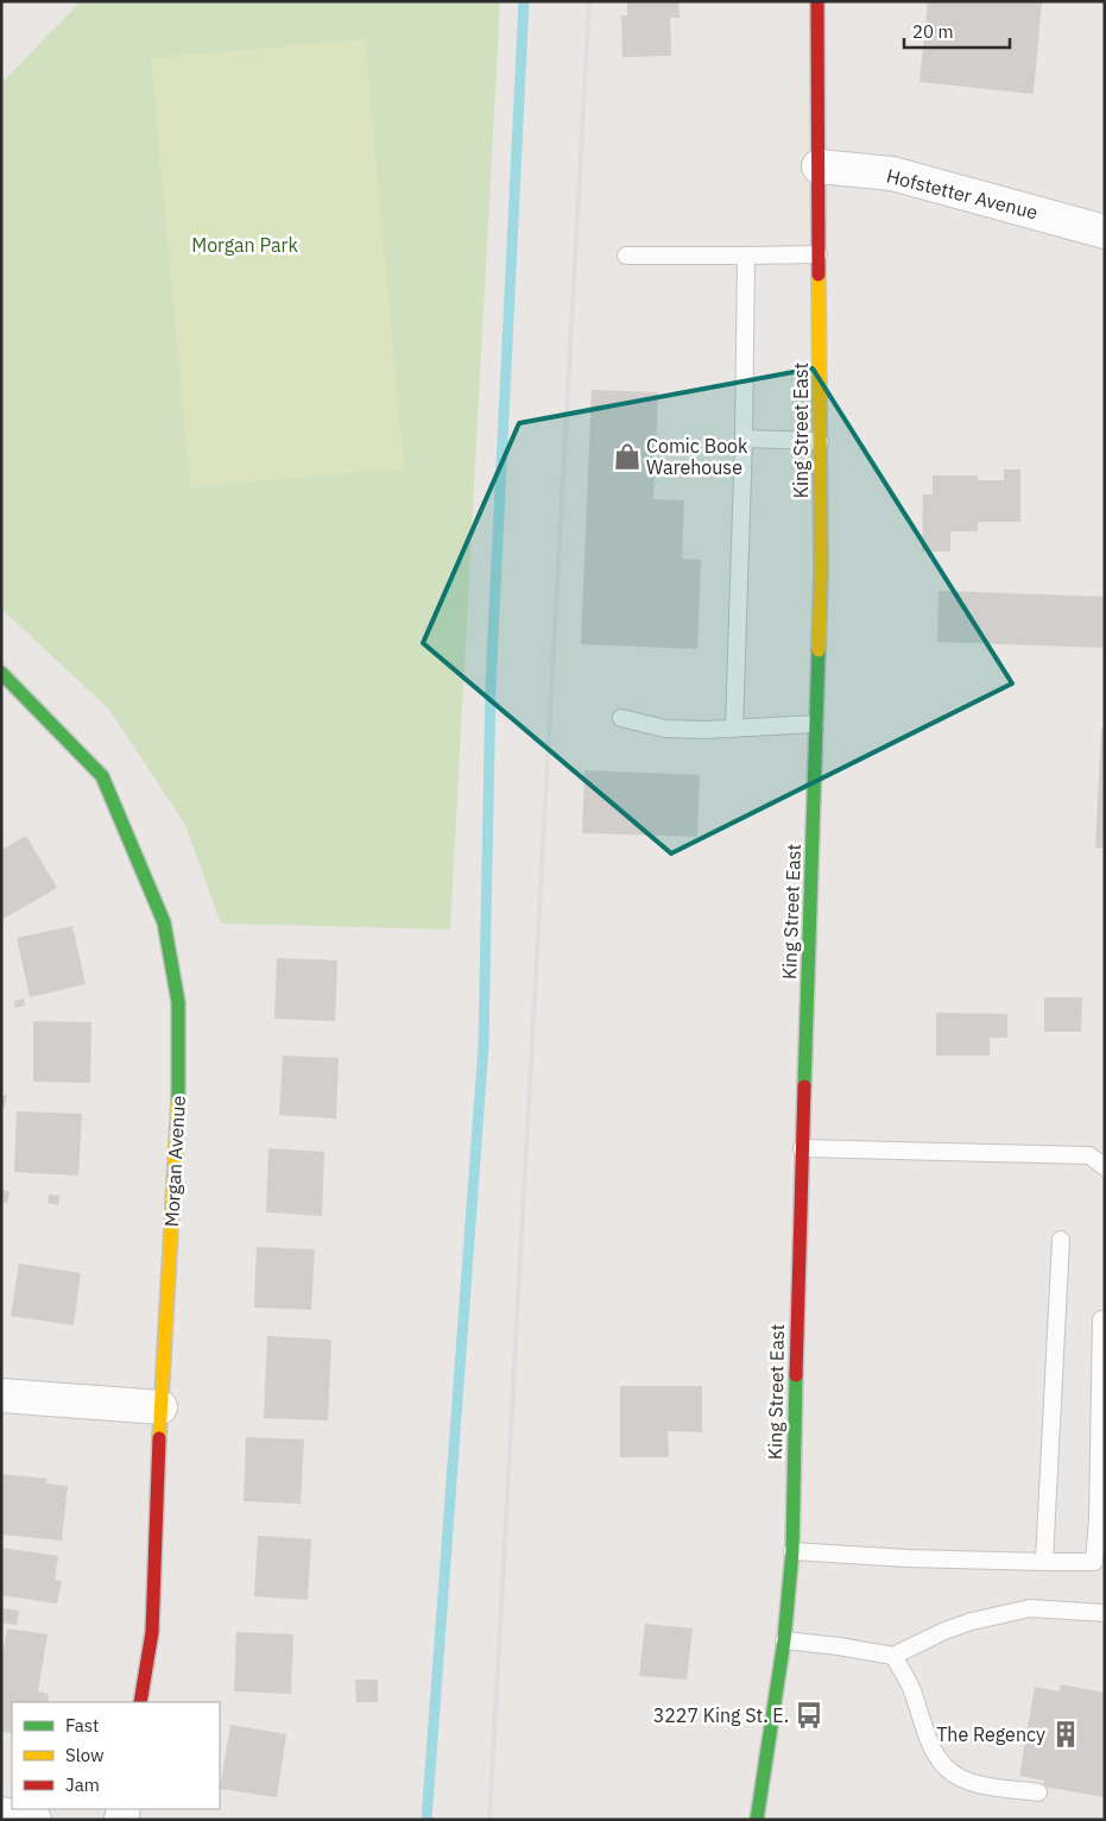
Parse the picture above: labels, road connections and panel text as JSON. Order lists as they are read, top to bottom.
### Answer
{
  "streets": {
    "main road": ["King Street East", "Morgan Avenue"],
    "street": ["Hofstetter Avenue"]
  },
  "crossings": [
    ["Hofstetter Avenue", "King Street East"]
  ],
  "parks": ["Morgan Park"],
  "places": {
    "shop": ["Comic Book Warehouse"],
    "bus stop": ["3227 King St. E."],
    "building": ["The Regency"]
  },
  "legend": ["Fast", "Slow", "Jam"],
  "scale_bar": "20 m"
}
